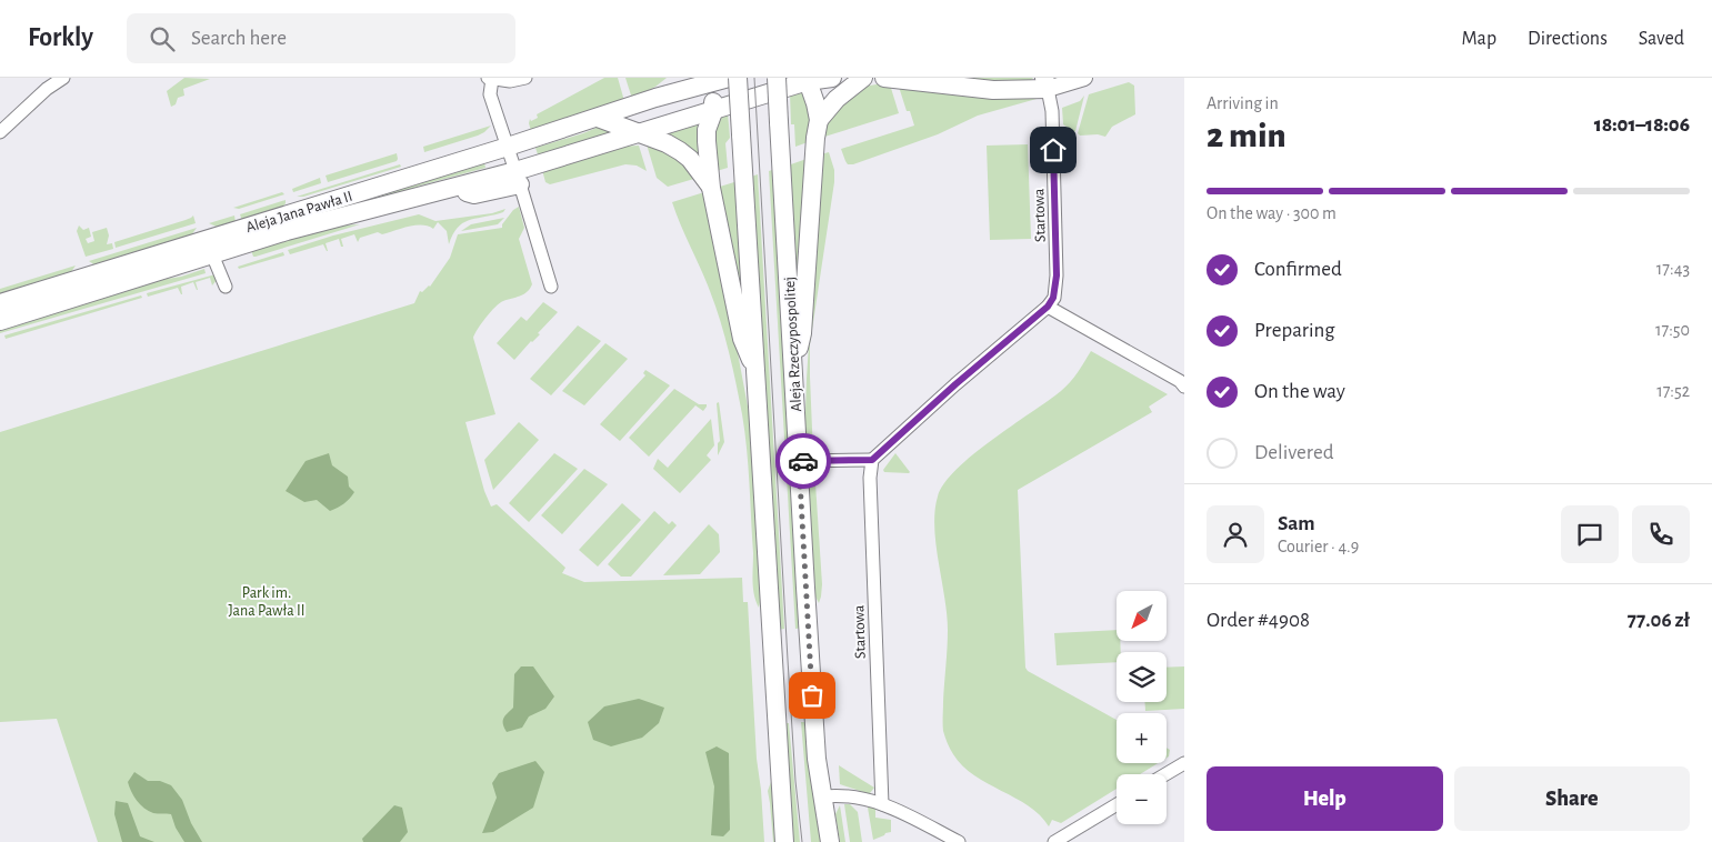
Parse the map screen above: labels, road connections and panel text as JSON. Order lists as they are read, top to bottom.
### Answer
{
  "streets": {
    "main road": ["Aleja Jana Pawła II", "Aleja Rzeczypospolitej"],
    "street": ["Startowa"]
  },
  "parks": ["Park im. Jana Pawła II"],
  "north": "bottom left",
  "page": {
    "header": "Forkly",
    "search": "Search here",
    "nav": ["Map", "Directions", "Saved"],
    "heading": ["2 min", "Arriving in", "18:01–18:06"],
    "panel": [
      "Sam",
      "Courier · 4.9",
      "Order #4908",
      "77.06 zł"
    ],
    "bar": "On the way · 300 m",
    "list": [
      ["Confirmed", "17:43"],
      ["Preparing", "17:50"],
      ["On the way", "17:52"],
      "Delivered"
    ],
    "map_buttons": ["+", "−"],
    "buttons": ["Help", "Share"]
  }
}
